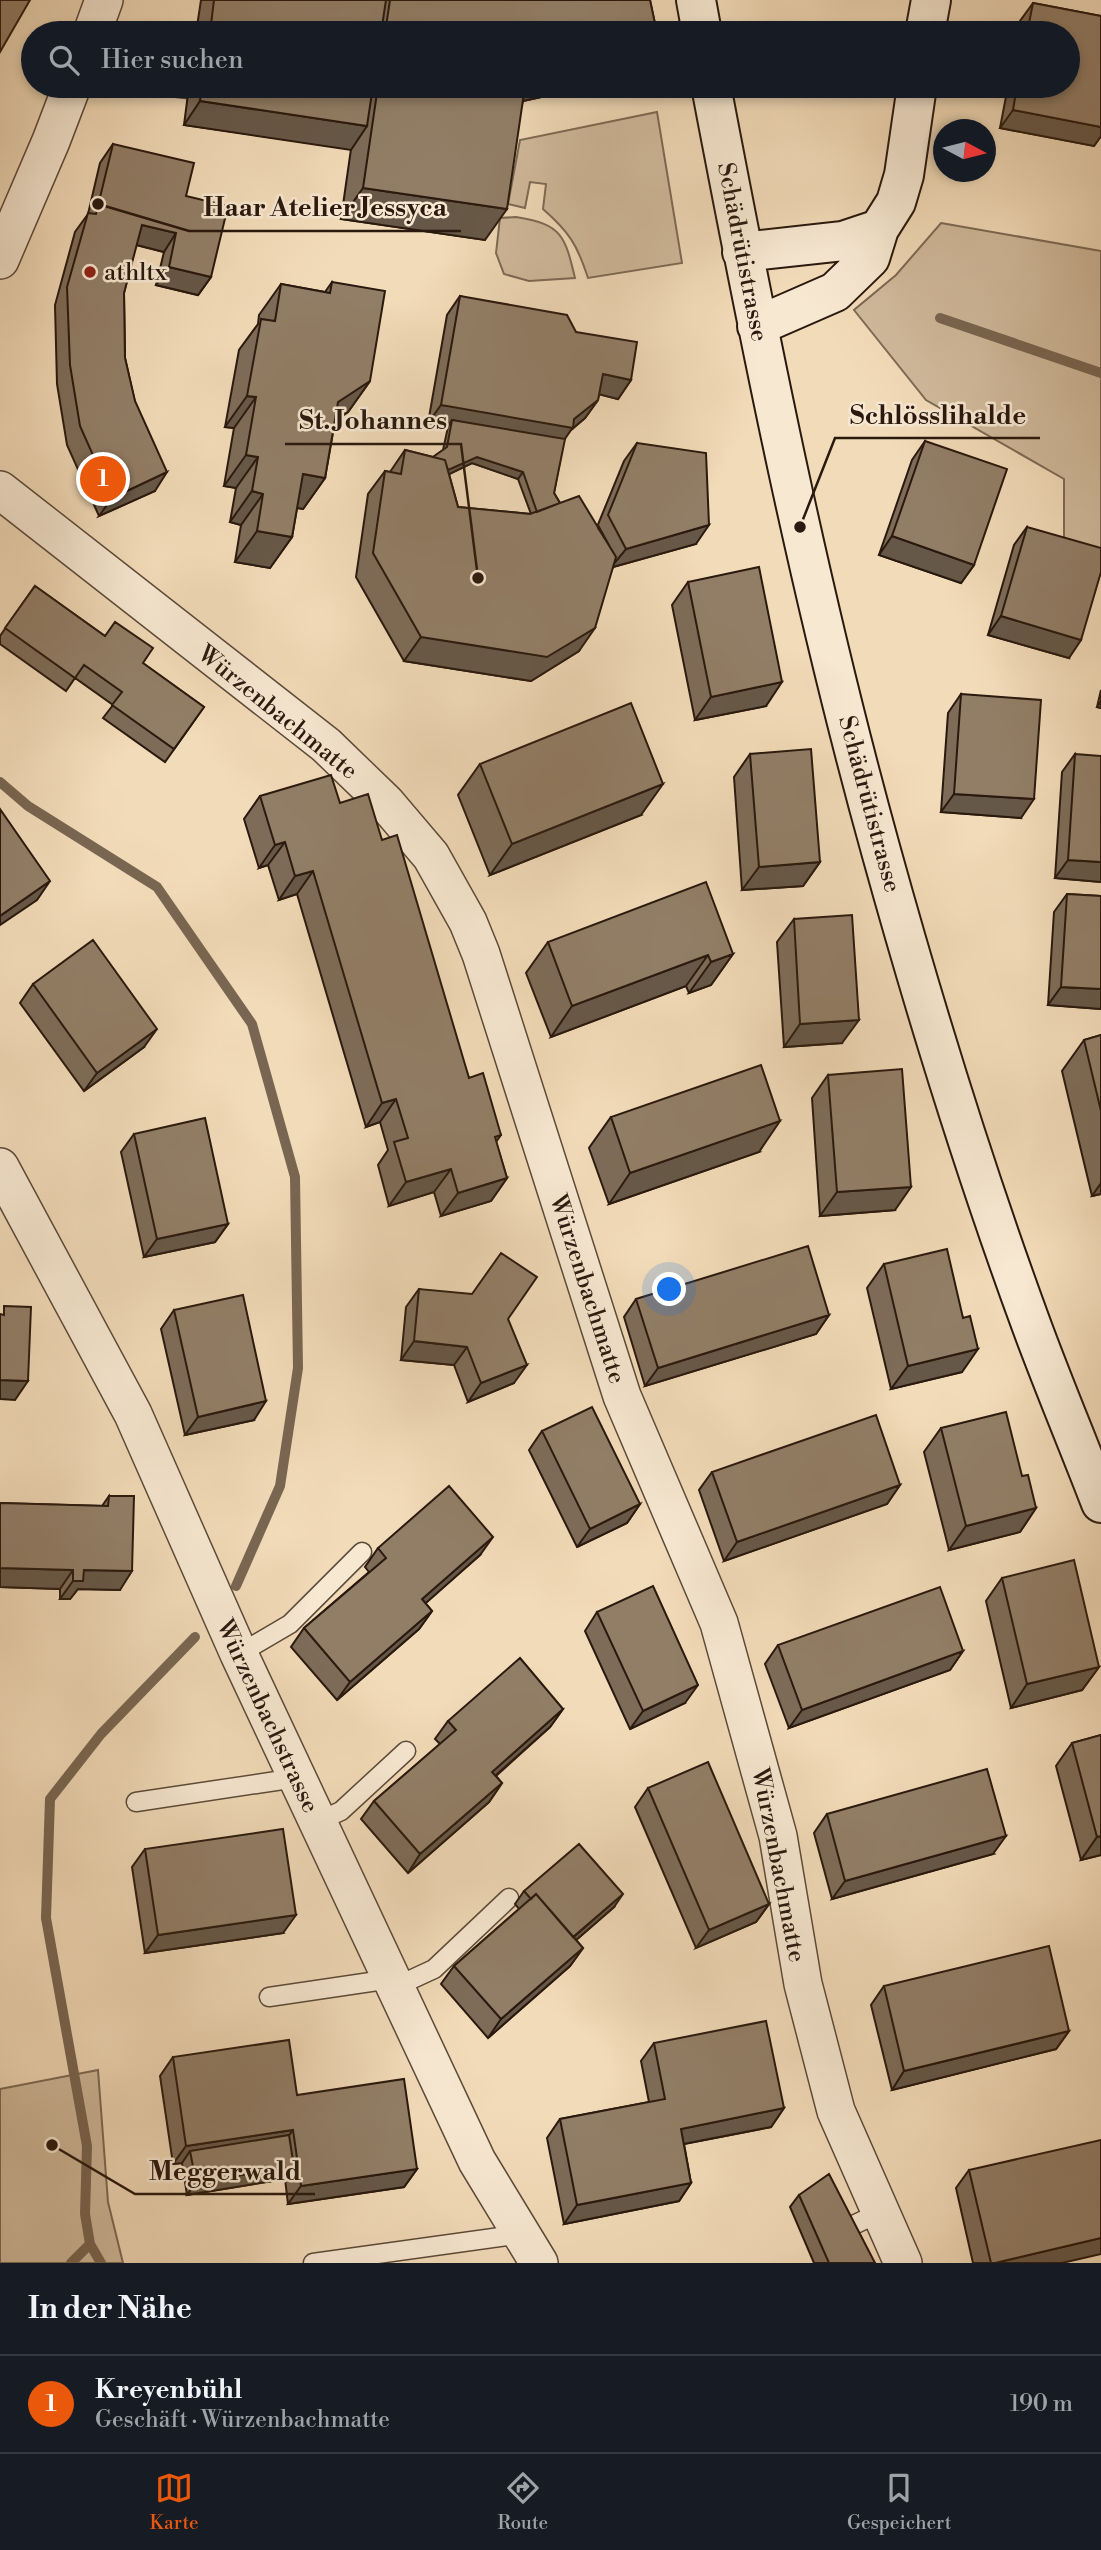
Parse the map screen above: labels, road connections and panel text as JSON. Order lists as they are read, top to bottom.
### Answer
{
  "streets": {
    "main road": ["Schädrütistrasse"],
    "street": ["Würzenbachmatte", "Würzenbachstrasse"]
  },
  "places": [
    "Haar Atelier Jessyca",
    "athltx",
    "Schlösslihalde",
    "St. Johannes",
    "Meggerwald"
  ],
  "north": "right",
  "page": {
    "search": "Hier suchen",
    "pins": "1",
    "heading": "In der Nähe",
    "list": [
      {
        "mark": "1",
        "name": "Kreyenbühl",
        "note": "Geschäft · Würzenbachmatte",
        "value": "190 m"
      }
    ],
    "nav": ["Karte", "Route", "Gespeichert"]
  }
}
